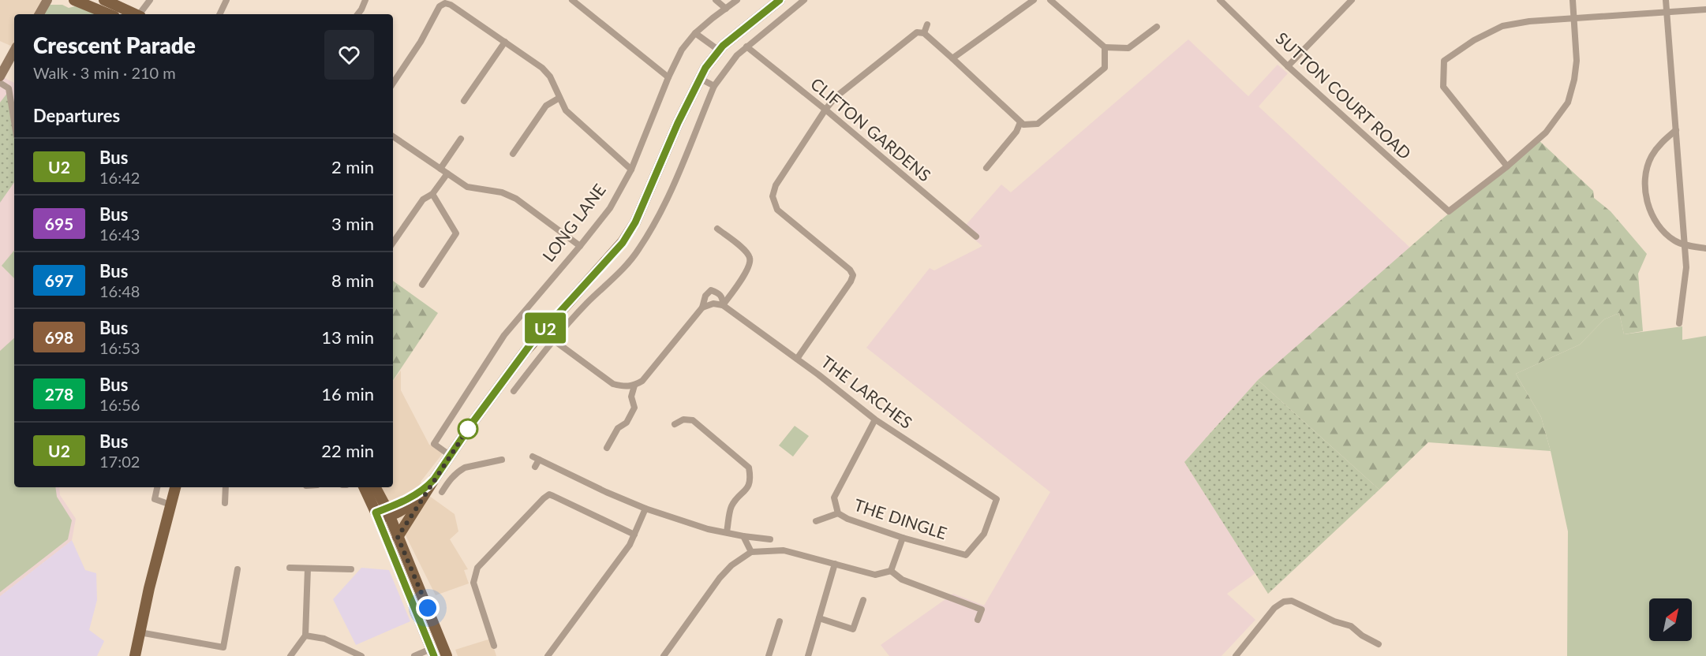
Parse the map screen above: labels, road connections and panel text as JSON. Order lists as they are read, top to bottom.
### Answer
{
  "streets": {
    "street": [
      "SUTTON COURT ROAD",
      "CLIFTON GARDENS",
      "LONG LANE",
      "THE LARCHES",
      "THE DINGLE"
    ]
  },
  "crossings": [
    ["THE LARCHES", "THE DINGLE"]
  ],
  "lines": ["bus line U2"],
  "north": "top right",
  "page": {
    "on_map": "U2",
    "heading": [
      ["Crescent Parade", "Walk · 3 min · 210 m"],
      "Departures"
    ],
    "list": [
      {
        "mark": "U2",
        "name": "Bus",
        "note": "16:42",
        "value": "2 min"
      },
      {
        "mark": "695",
        "name": "Bus",
        "note": "16:43",
        "value": "3 min"
      },
      {
        "mark": "697",
        "name": "Bus",
        "note": "16:48",
        "value": "8 min"
      },
      {
        "mark": "698",
        "name": "Bus",
        "note": "16:53",
        "value": "13 min"
      },
      {
        "mark": "278",
        "name": "Bus",
        "note": "16:56",
        "value": "16 min"
      },
      {
        "mark": "U2",
        "name": "Bus",
        "note": "17:02",
        "value": "22 min"
      }
    ]
  }
}
